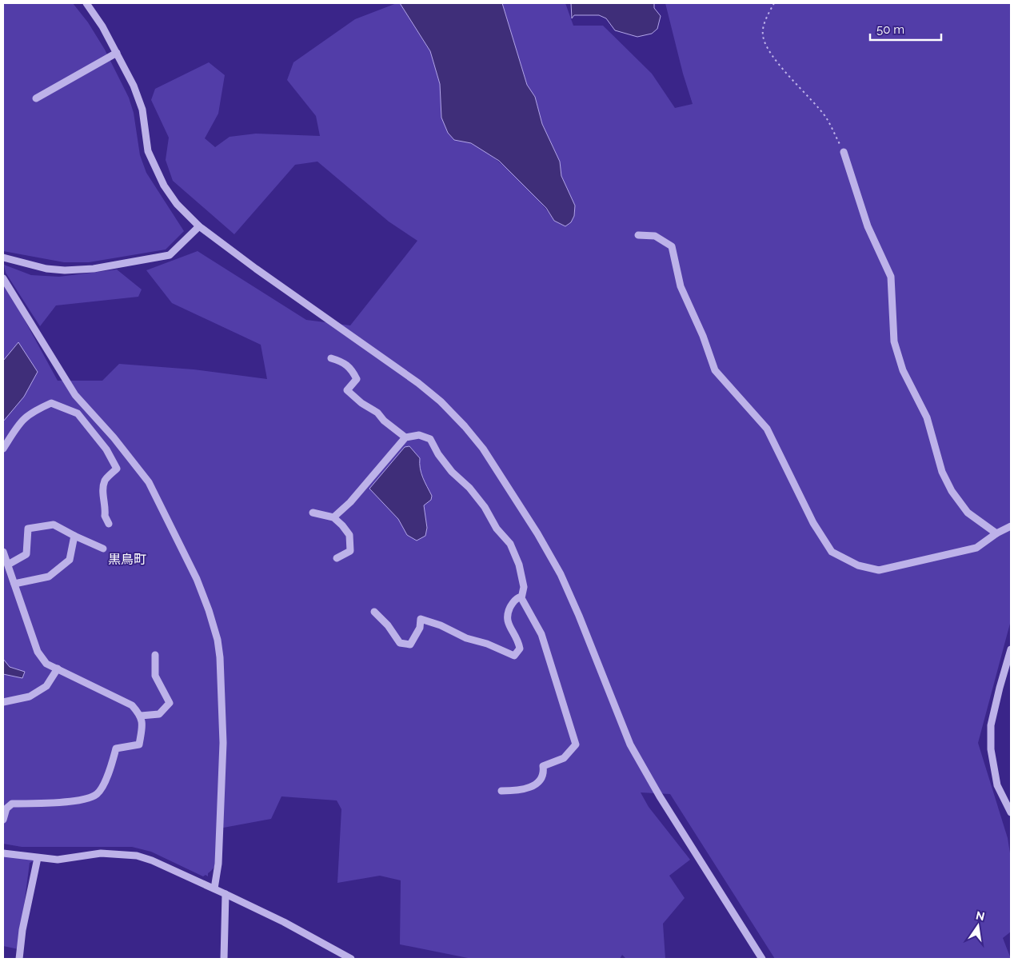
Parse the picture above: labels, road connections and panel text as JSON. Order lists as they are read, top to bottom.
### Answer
{
  "districts": ["黒鳥町"],
  "scale_bar": "50 m",
  "north": "top"
}
